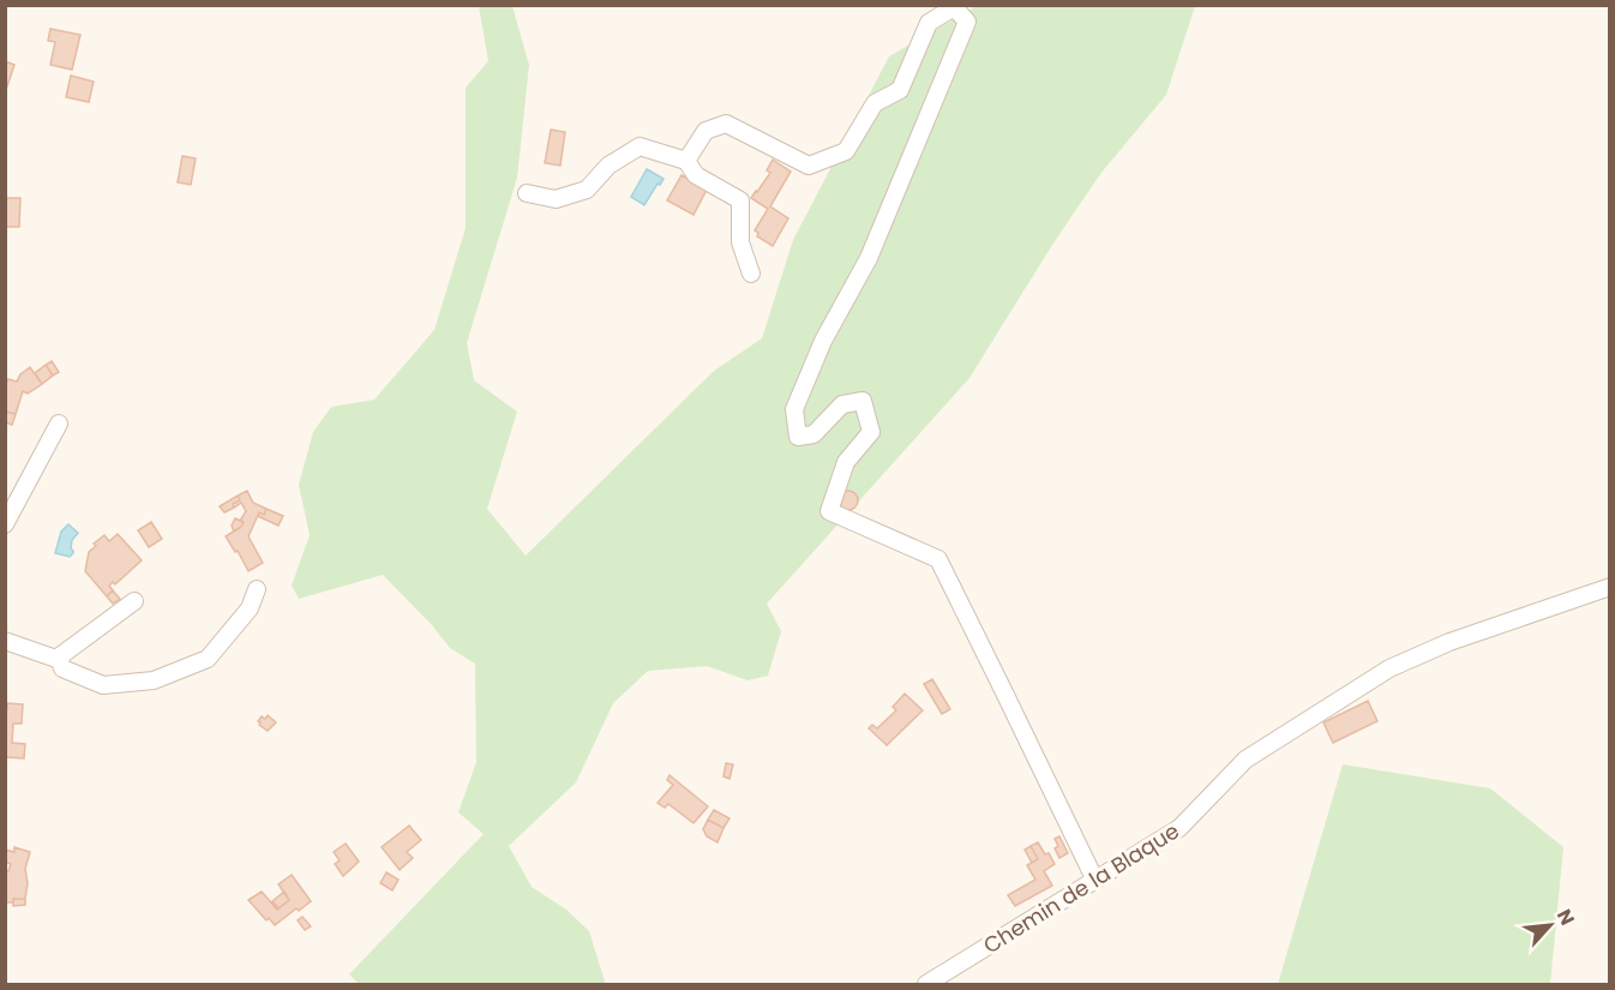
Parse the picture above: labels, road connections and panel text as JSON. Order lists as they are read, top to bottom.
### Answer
{
  "streets": {
    "street": ["Chemin de la Blaque"]
  },
  "north": "top right"
}
